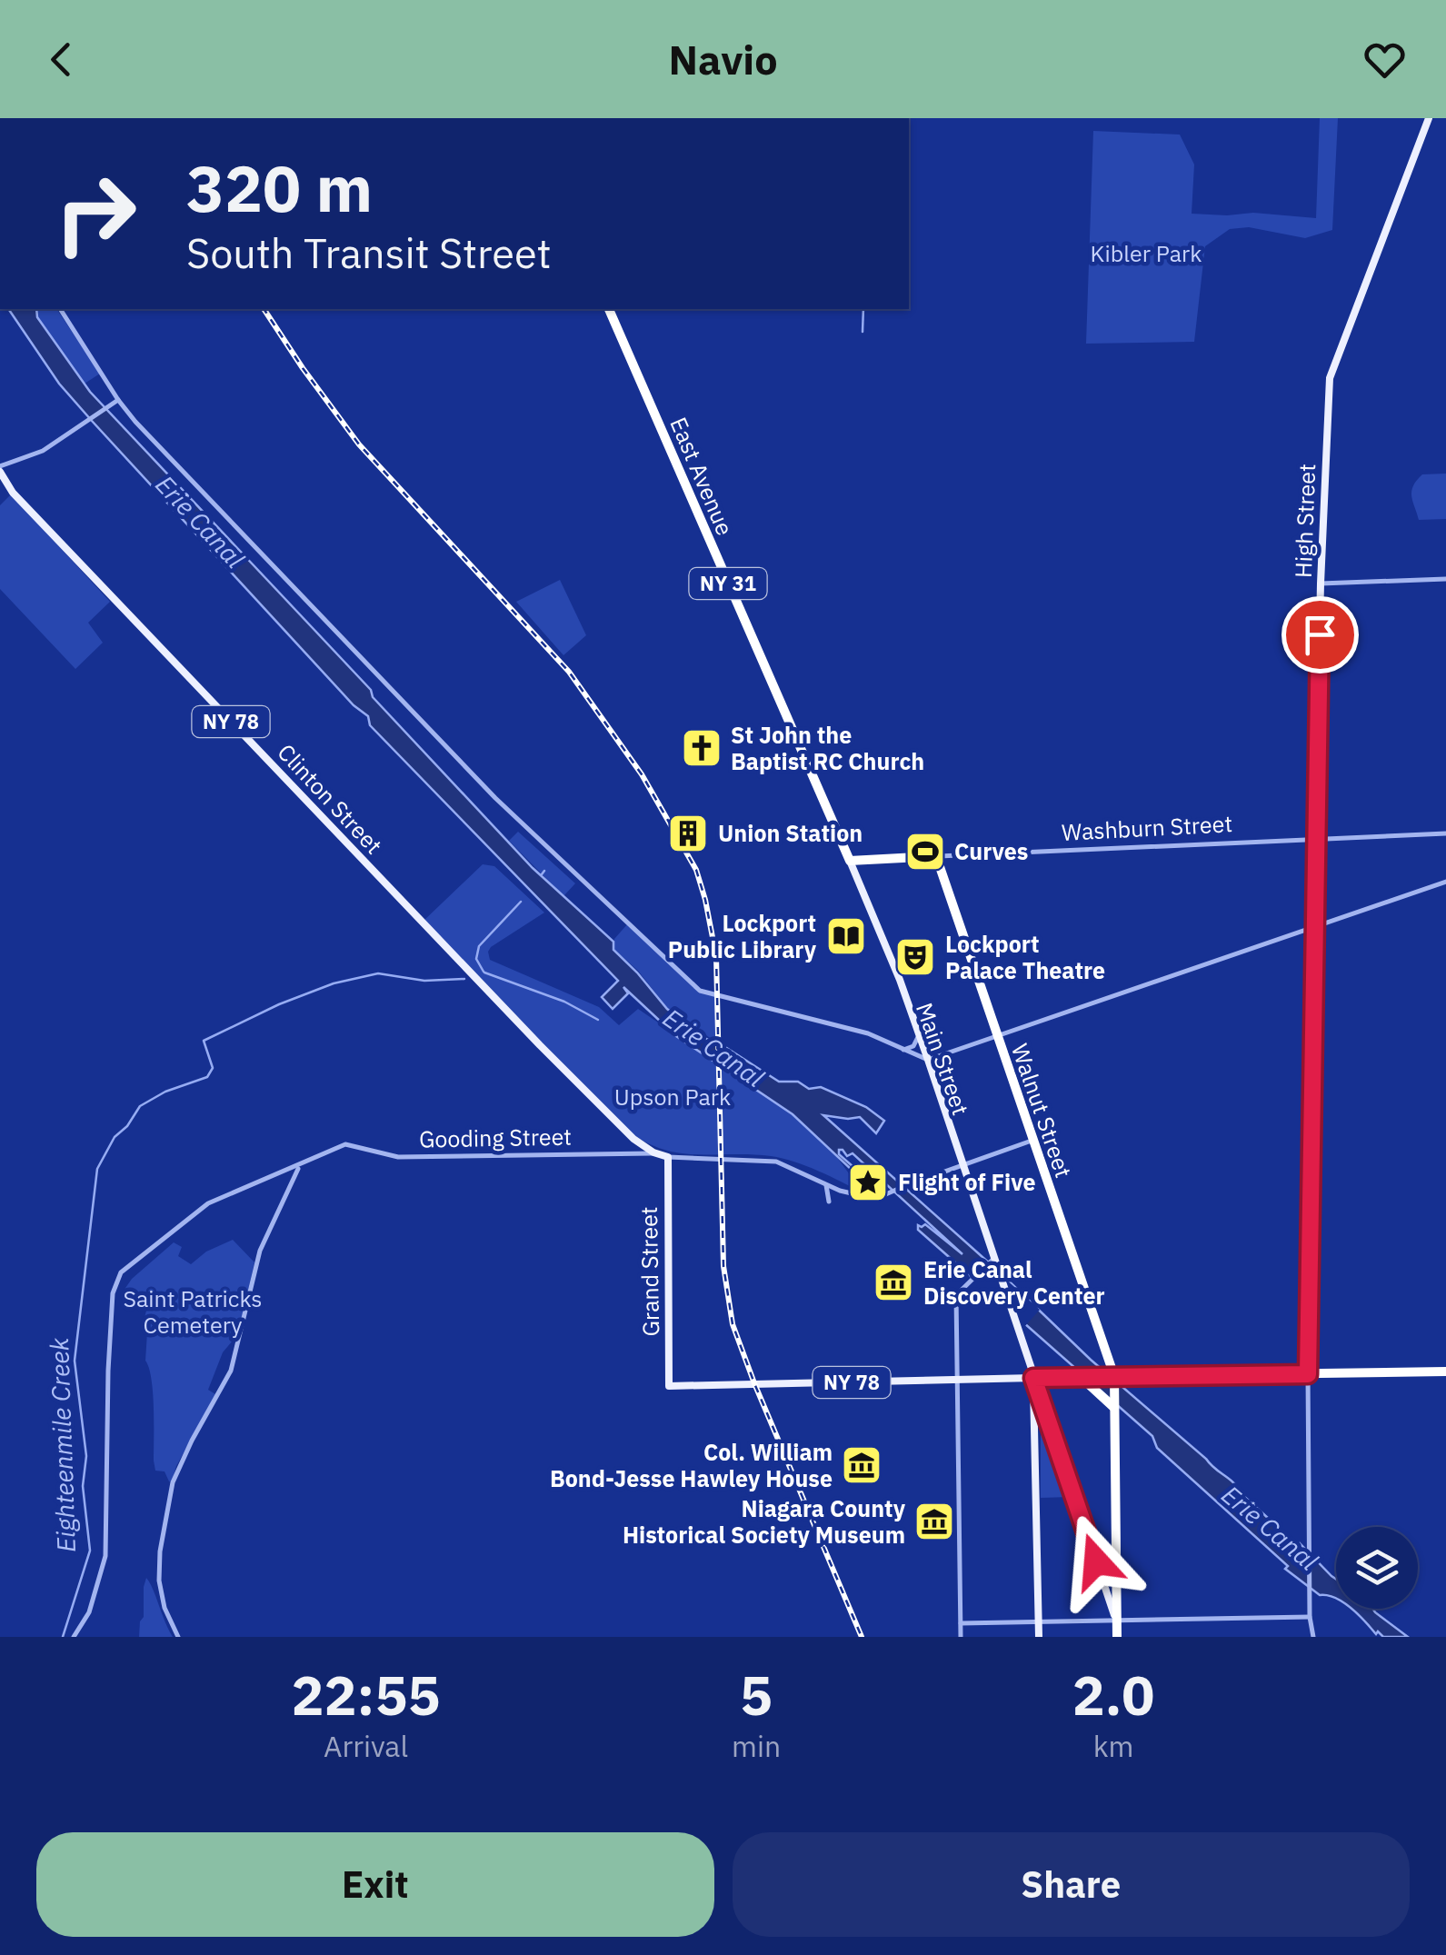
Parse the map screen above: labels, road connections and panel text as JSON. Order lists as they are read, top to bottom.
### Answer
{
  "streets": {
    "highway": [
      "East Avenue",
      "NY 31",
      "NY 78",
      "Washburn Street",
      "Walnut Street"
    ],
    "main road": [
      "High Street",
      "Clinton Street",
      "Main Street",
      "Gooding Street",
      "Grand Street"
    ]
  },
  "crossings": [
    ["East Avenue", "Washburn Street"],
    ["East Avenue", "Main Street"],
    ["High Street", "NY 78"],
    ["High Street", "Washburn Street"],
    ["NY 78", "Main Street"],
    ["NY 78", "Walnut Street"],
    ["NY 78", "Grand Street"],
    ["Clinton Street", "Gooding Street"],
    ["Washburn Street", "Main Street"],
    ["Washburn Street", "Walnut Street"],
    ["Main Street", "Gooding Street"],
    ["Gooding Street", "Grand Street"]
  ],
  "water": ["Erie Canal", "Eighteenmile Creek"],
  "parks": ["Kibler Park", "Upson Park", "Saint Patricks Cemetery"],
  "places": {
    "church": ["St John the Baptist RC Church"],
    "building": ["Union Station"],
    "sports": ["Curves"],
    "library": ["Lockport Public Library"],
    "theatre": ["Lockport Palace Theatre"],
    "place": ["Flight of Five"],
    "museum": ["Erie Canal Discovery Center", "Col. William Bond-Jesse Hawley House", "Niagara County Historical Society Museum"]
  },
  "page": {
    "header": "Navio",
    "turn": ["320 m", "South Transit Street"],
    "eta": [
      "22:55",
      "Arrival",
      "5",
      "min",
      "2.0",
      "km"
    ],
    "buttons": ["Exit", "Share"]
  }
}
